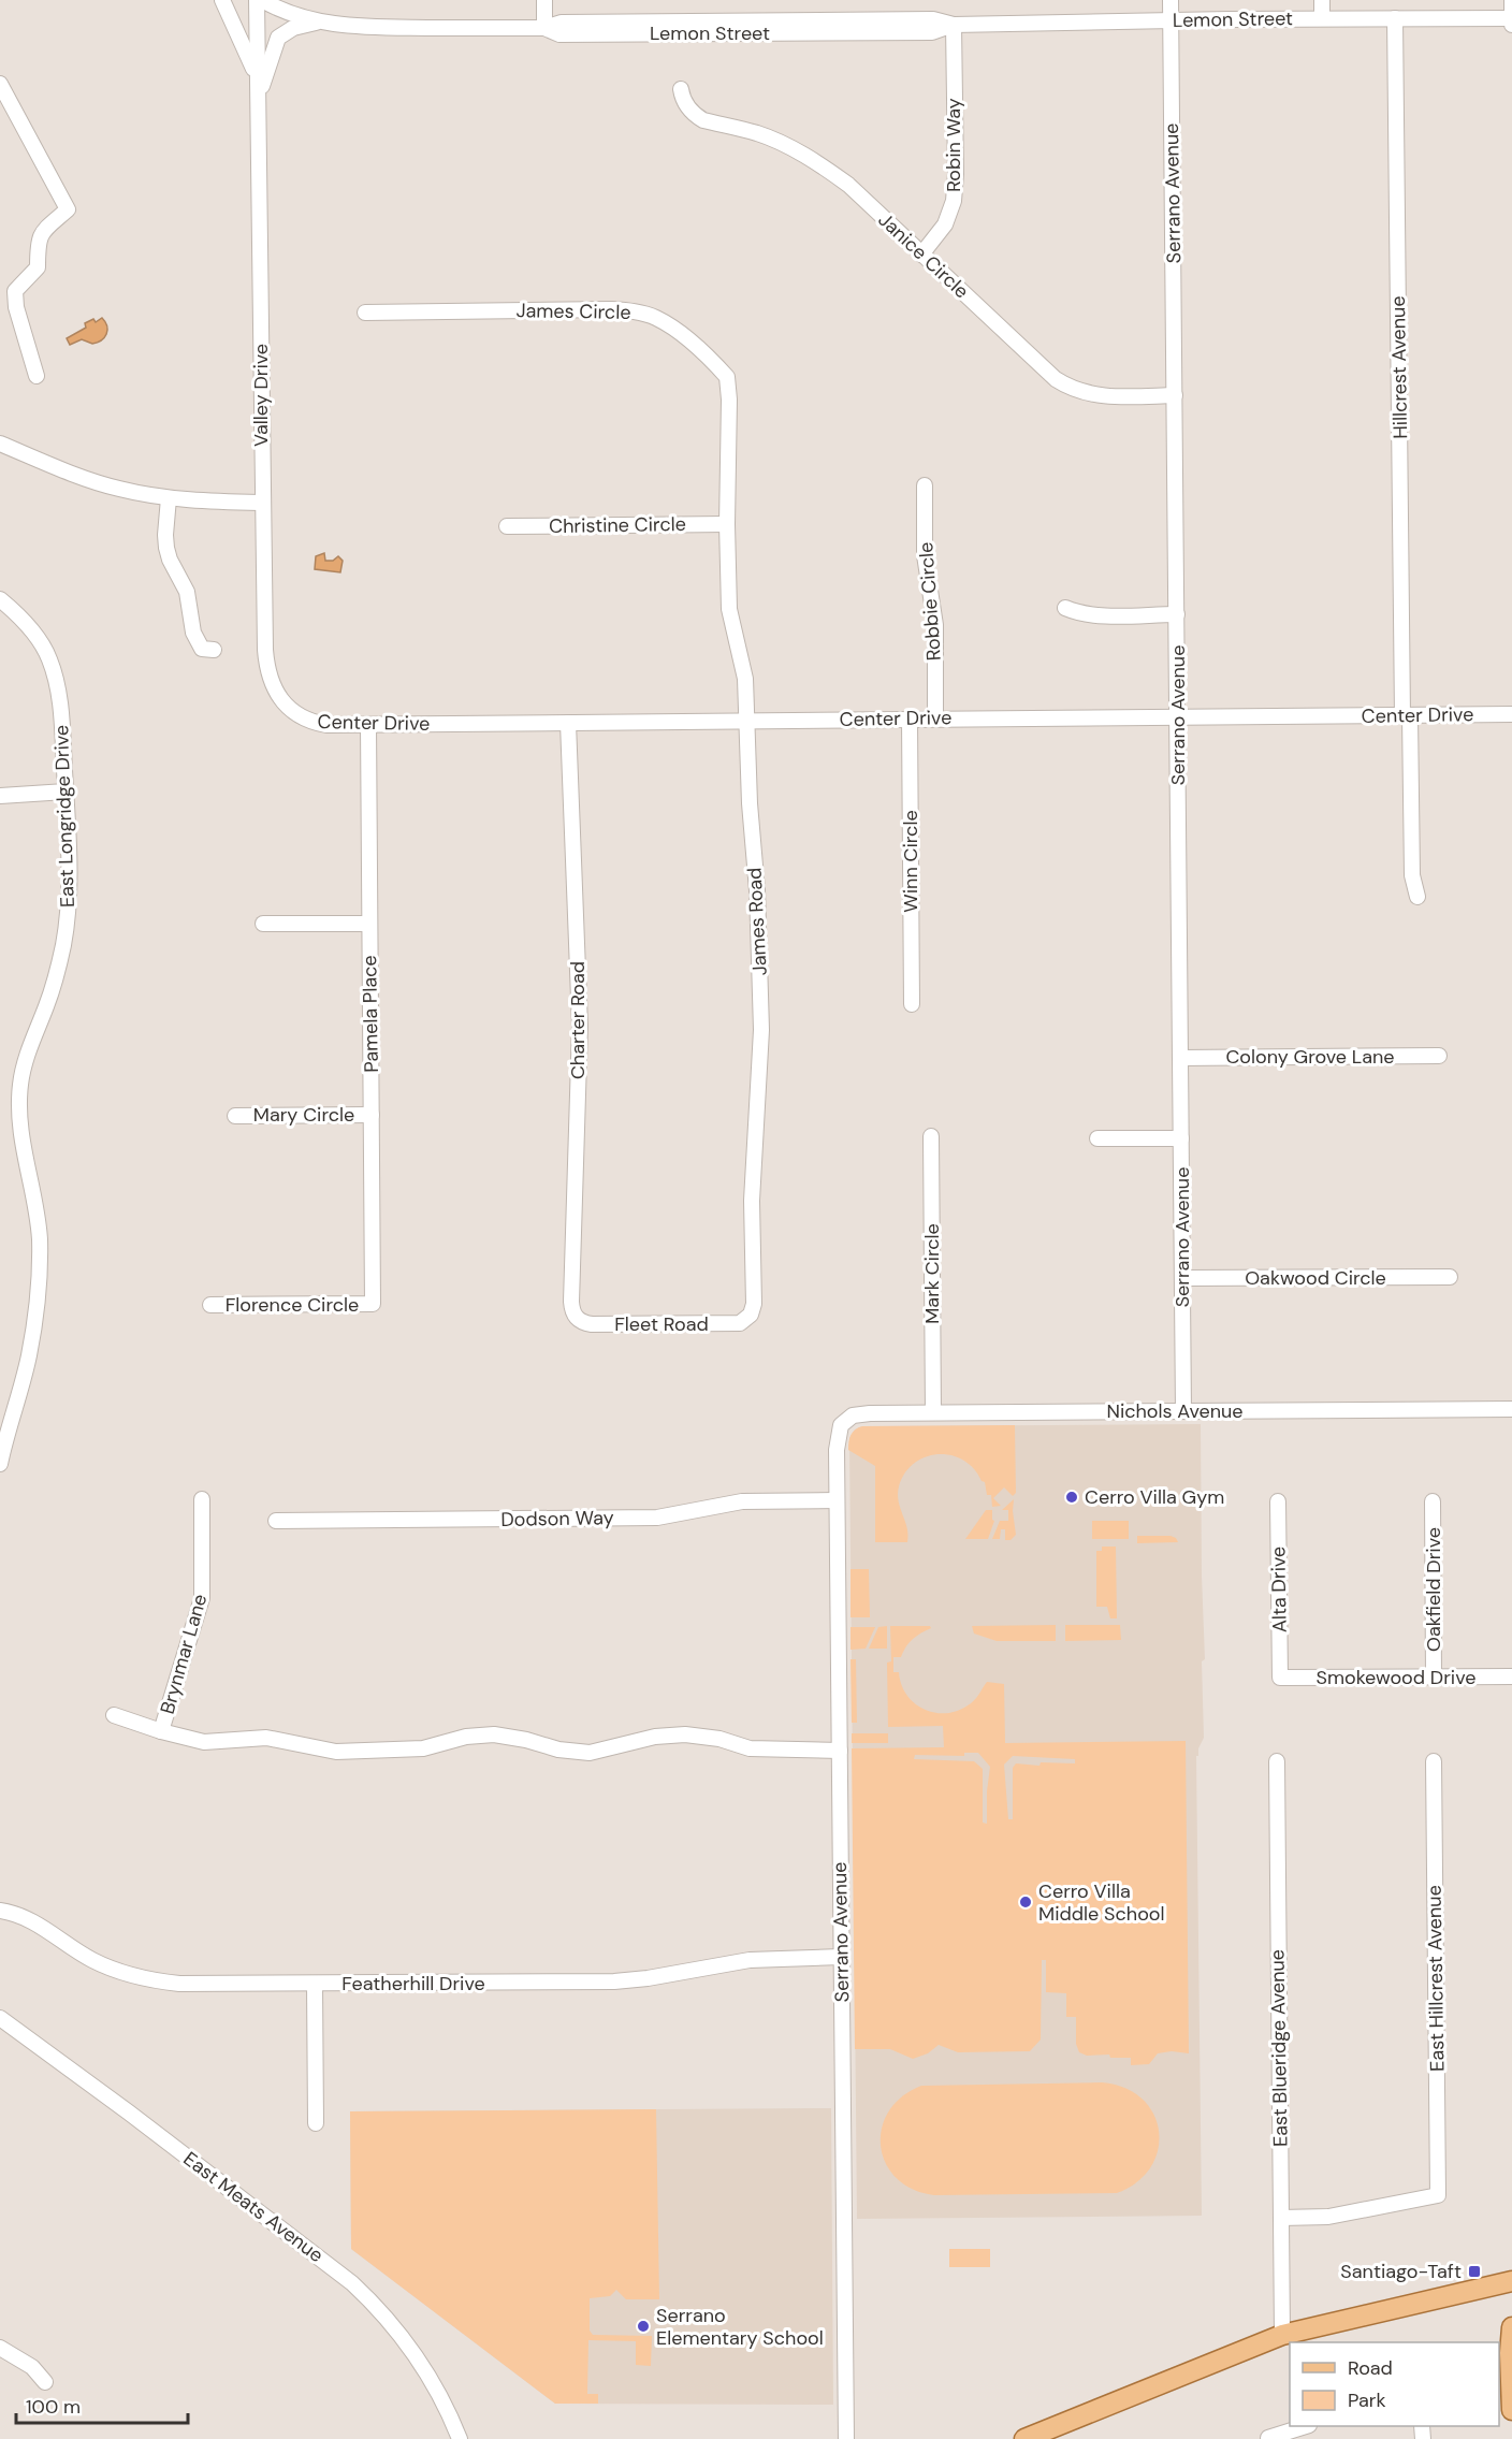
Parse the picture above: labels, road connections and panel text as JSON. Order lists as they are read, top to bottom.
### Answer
{
  "streets": {
    "street": [
      "Lemon Street",
      "Robin Way",
      "Serrano Avenue",
      "Janice Circle",
      "James Circle",
      "Hillcrest Avenue",
      "Valley Drive",
      "Christine Circle",
      "Robbie Circle",
      "Center Drive",
      "East Longridge Drive",
      "Winn Circle",
      "James Road",
      "Pamela Place",
      "Charter Road",
      "Colony Grove Lane",
      "Mary Circle",
      "Mark Circle",
      "Oakwood Circle",
      "Florence Circle",
      "Fleet Road",
      "Nichols Avenue",
      "Dodson Way",
      "Alta Drive",
      "Oakfield Drive",
      "Brynmar Lane",
      "Smokewood Drive",
      "East Hillcrest Avenue",
      "Featherhill Drive",
      "East Blueridge Avenue",
      "East Meats Avenue"
    ]
  },
  "crossings": [
    ["Lemon Street", "Robin Way"],
    ["Lemon Street", "Serrano Avenue"],
    ["Lemon Street", "Hillcrest Avenue"],
    ["Robin Way", "Janice Circle"],
    ["Serrano Avenue", "Janice Circle"],
    ["Serrano Avenue", "Center Drive"],
    ["Serrano Avenue", "Colony Grove Lane"],
    ["Serrano Avenue", "Oakwood Circle"],
    ["Serrano Avenue", "Nichols Avenue"],
    ["Serrano Avenue", "Dodson Way"],
    ["Serrano Avenue", "Featherhill Drive"],
    ["James Circle", "Christine Circle"],
    ["James Circle", "James Road"],
    ["Hillcrest Avenue", "Center Drive"],
    ["Valley Drive", "Center Drive"],
    ["Christine Circle", "James Road"],
    ["Robbie Circle", "Center Drive"],
    ["Center Drive", "Winn Circle"],
    ["Center Drive", "James Road"],
    ["Center Drive", "Pamela Place"],
    ["Center Drive", "Charter Road"],
    ["James Road", "Fleet Road"],
    ["Pamela Place", "Mary Circle"],
    ["Pamela Place", "Florence Circle"],
    ["Charter Road", "Fleet Road"],
    ["Mark Circle", "Nichols Avenue"],
    ["Alta Drive", "Smokewood Drive"],
    ["Oakfield Drive", "Smokewood Drive"],
    ["East Hillcrest Avenue", "East Blueridge Avenue"]
  ],
  "places": {
    "other": ["Cerro Villa Gym", "Cerro Villa Middle School", "Serrano Elementary School"],
    "transit": ["Santiago-Taft"]
  },
  "legend": ["Road", "Park"],
  "scale_bar": "100 m"
}
